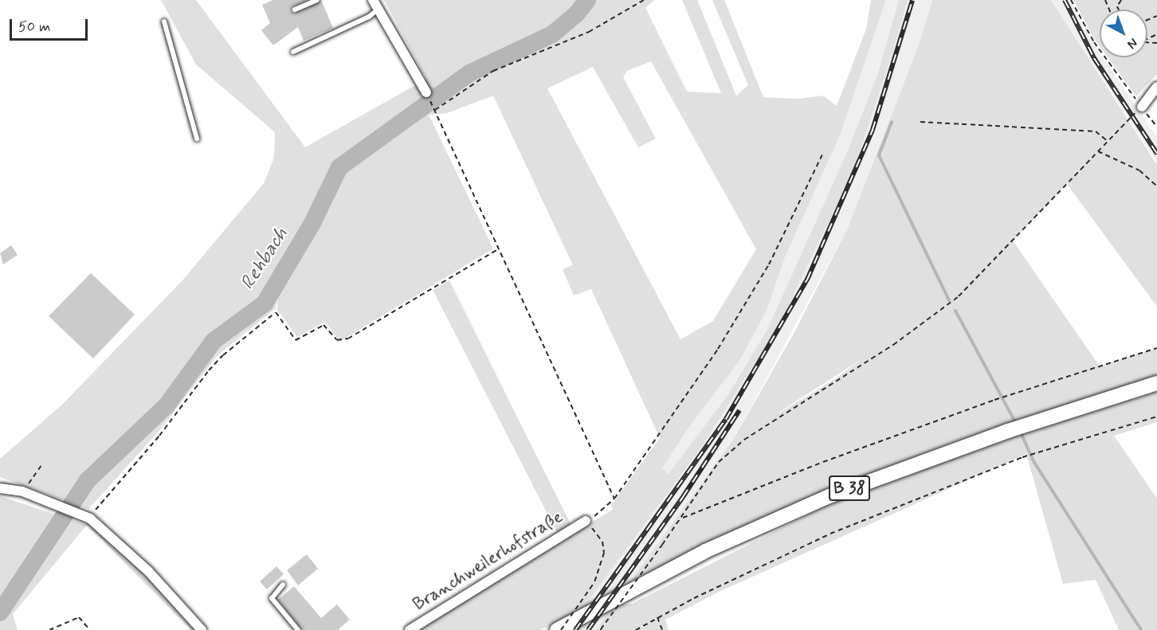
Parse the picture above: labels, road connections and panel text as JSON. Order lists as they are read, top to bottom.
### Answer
{
  "streets": {
    "main road": ["B 38"],
    "street": ["Branchweilerhofstraße"]
  },
  "water": ["Rehbach"],
  "scale_bar": "50 m",
  "north": "bottom right"
}
